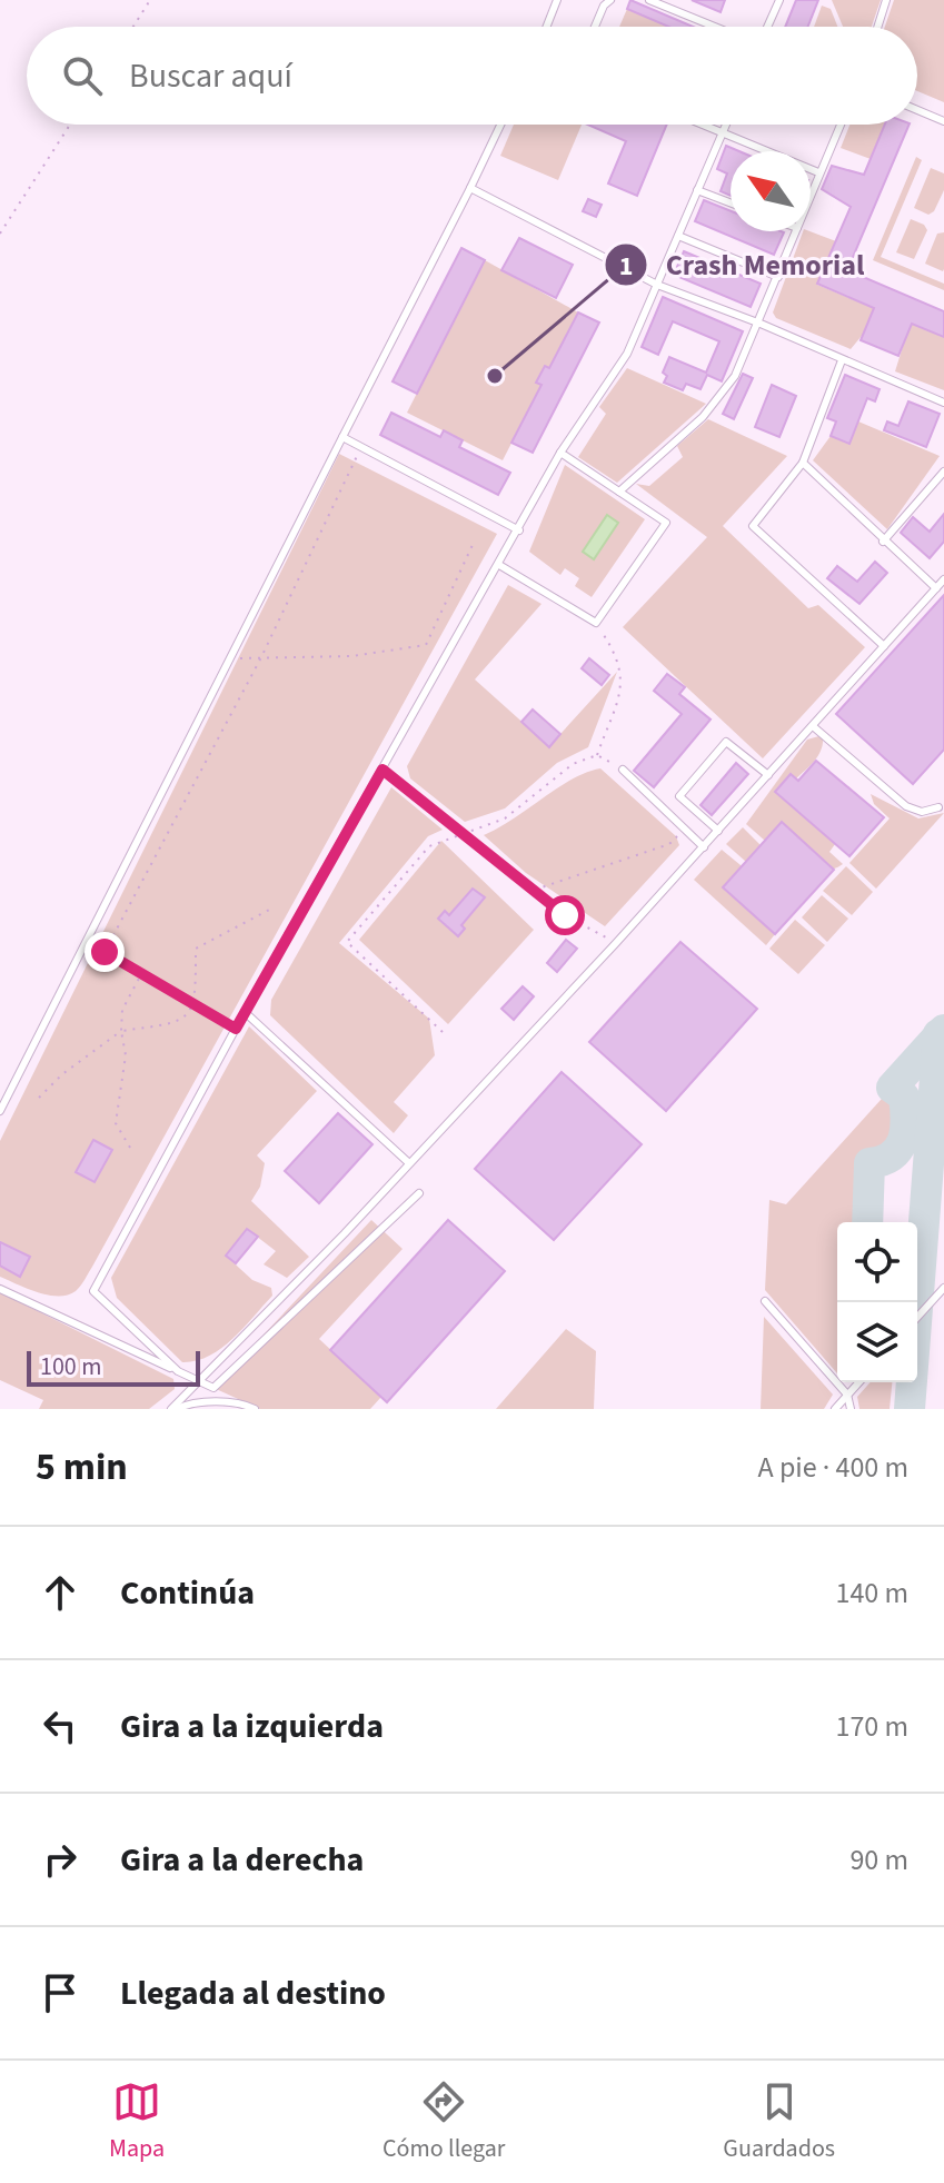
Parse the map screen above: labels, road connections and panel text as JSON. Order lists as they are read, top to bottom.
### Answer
{
  "places": ["Crash Memorial"],
  "scale_bar": "100 m",
  "north": "top left",
  "page": {
    "search": "Buscar aquí",
    "scale": "100 m",
    "heading": ["5 min", "A pie · 400 m"],
    "list": [
      ["Continúa", "140 m"],
      ["Gira a la izquierda", "170 m"],
      ["Gira a la derecha", "90 m"],
      "Llegada al destino"
    ],
    "nav": ["Mapa", "Cómo llegar", "Guardados"]
  }
}
